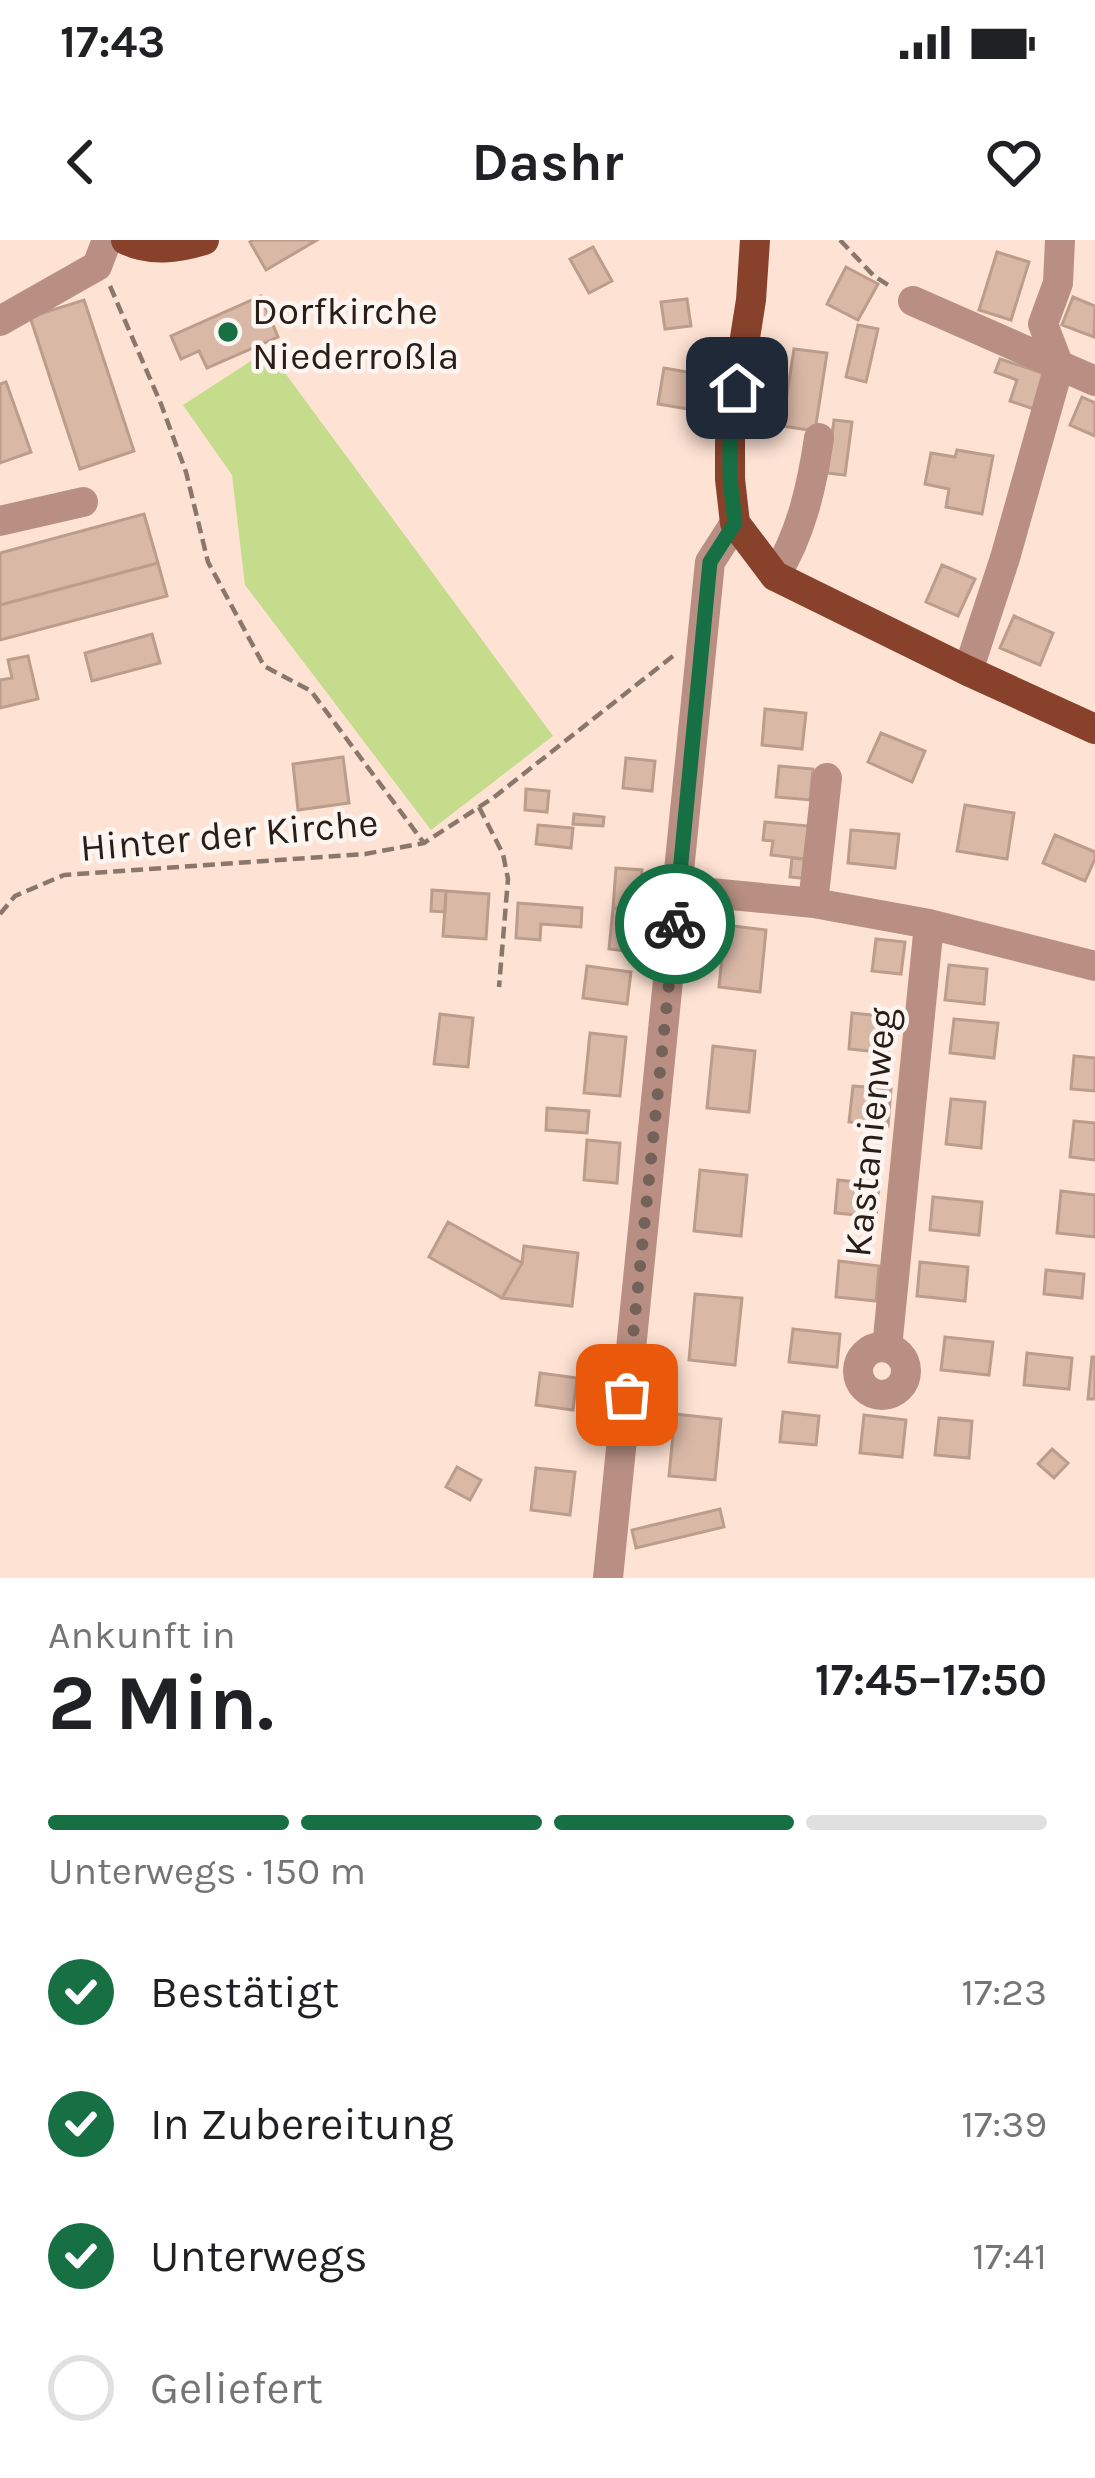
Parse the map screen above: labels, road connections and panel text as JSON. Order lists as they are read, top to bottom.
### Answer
{
  "streets": {
    "street": ["Kastanienweg"],
    "path": ["Hinter der Kirche"]
  },
  "places": ["Dorfkirche Niederroßla"],
  "page": {
    "status": "17:43",
    "header": "Dashr",
    "heading": ["2 Min.", "Ankunft in", "17:45–17:50"],
    "bar": "Unterwegs · 150 m",
    "list": [
      ["Bestätigt", "17:23"],
      ["In Zubereitung", "17:39"],
      ["Unterwegs", "17:41"],
      "Geliefert"
    ]
  }
}
